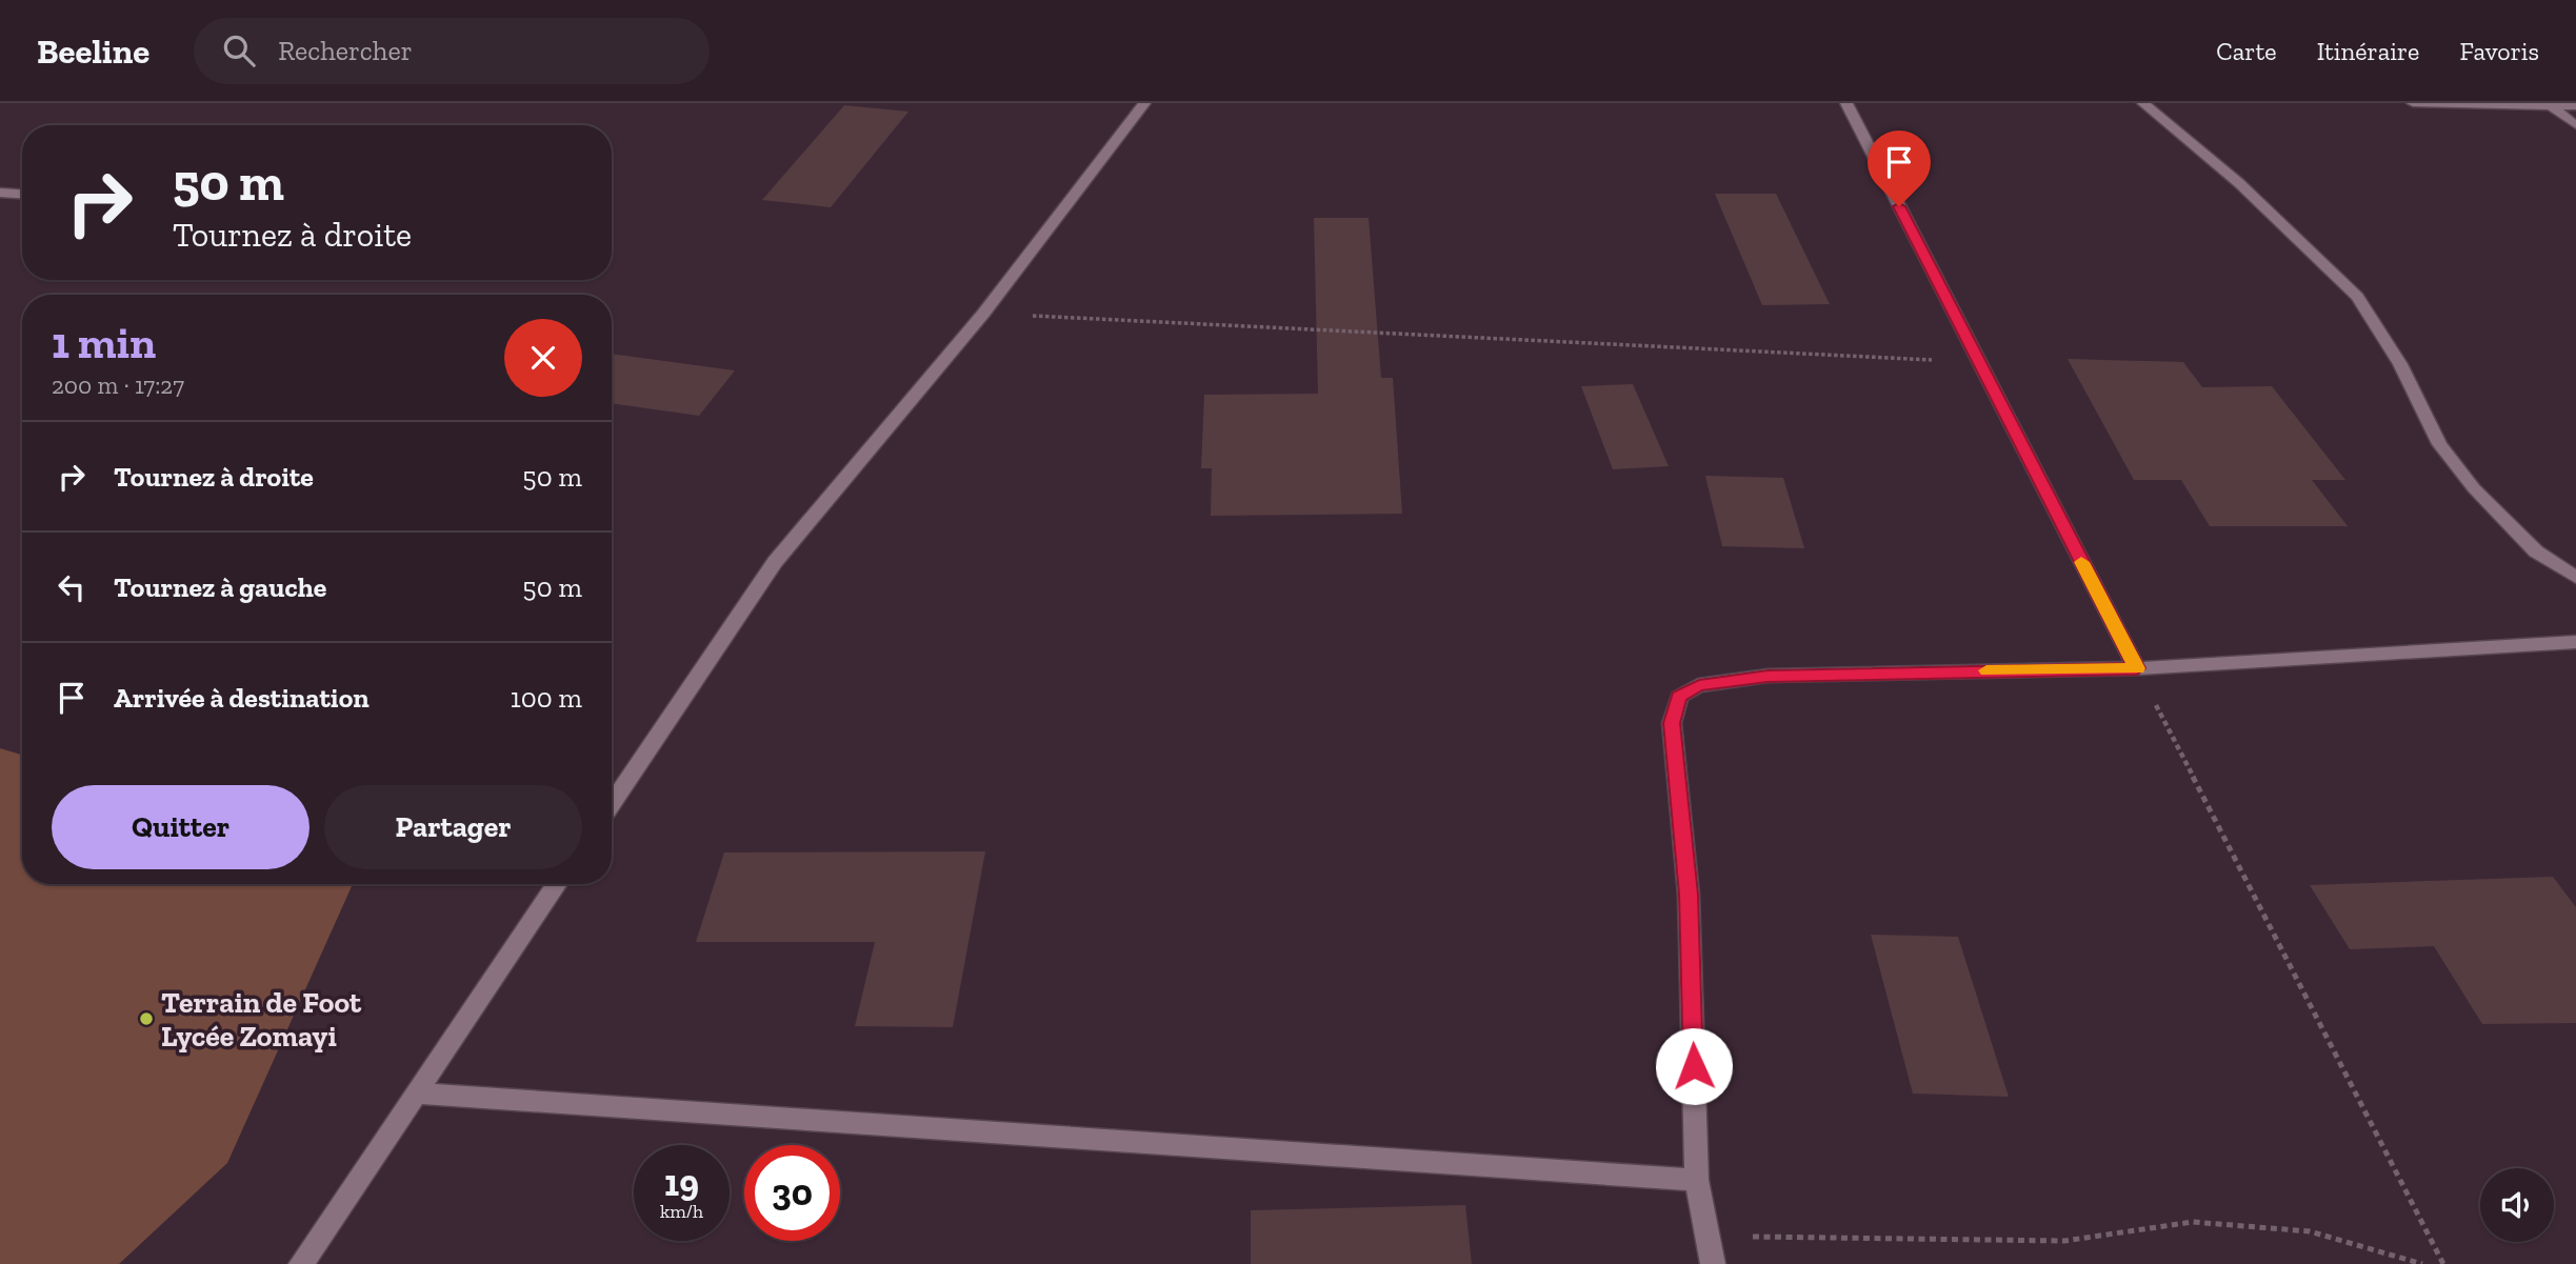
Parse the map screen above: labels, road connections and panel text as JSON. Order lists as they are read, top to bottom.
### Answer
{
  "places": ["Terrain de Foot Lycée Zomayi"],
  "page": {
    "header": "Beeline",
    "search": "Rechercher",
    "nav": ["Carte", "Itinéraire", "Favoris"],
    "turn": ["50 m", "Tournez à droite"],
    "heading": ["1 min", "200 m · 17:27"],
    "list": [
      {
        "name": "Tournez à droite",
        "value": "50 m"
      },
      {
        "name": "Tournez à gauche",
        "value": "50 m"
      },
      {
        "name": "Arrivée à destination",
        "value": "100 m"
      }
    ],
    "buttons": ["Quitter", "Partager"],
    "speed": "19 km/h",
    "limit": "30"
  }
}
